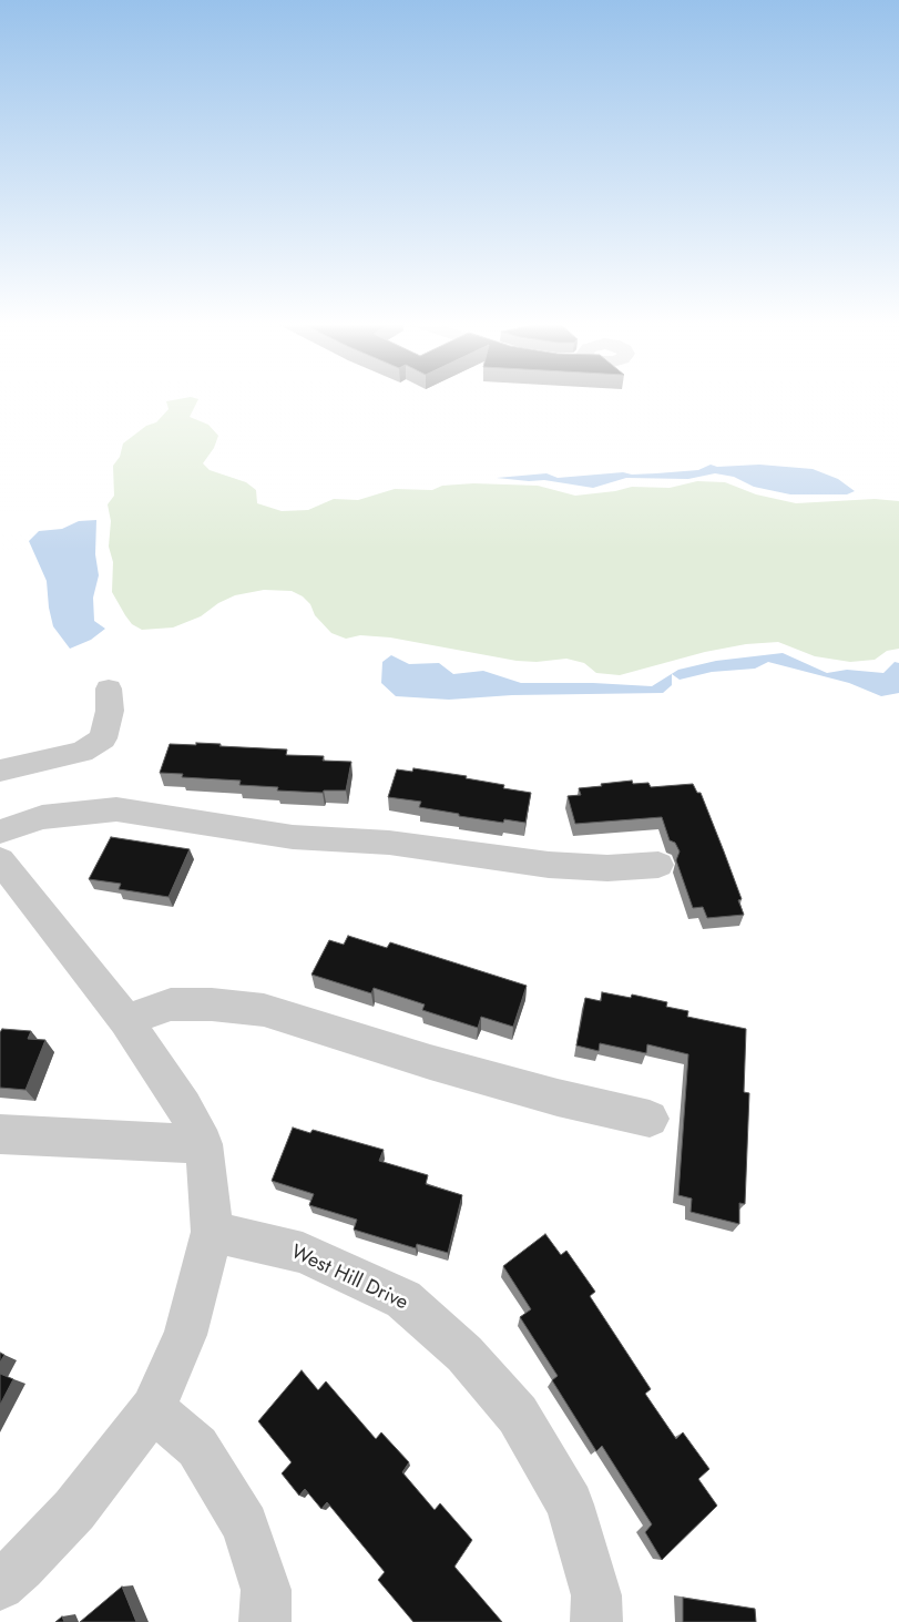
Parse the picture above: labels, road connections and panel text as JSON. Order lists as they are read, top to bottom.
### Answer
{
  "streets": {
    "street": ["West Hill Drive"]
  }
}
